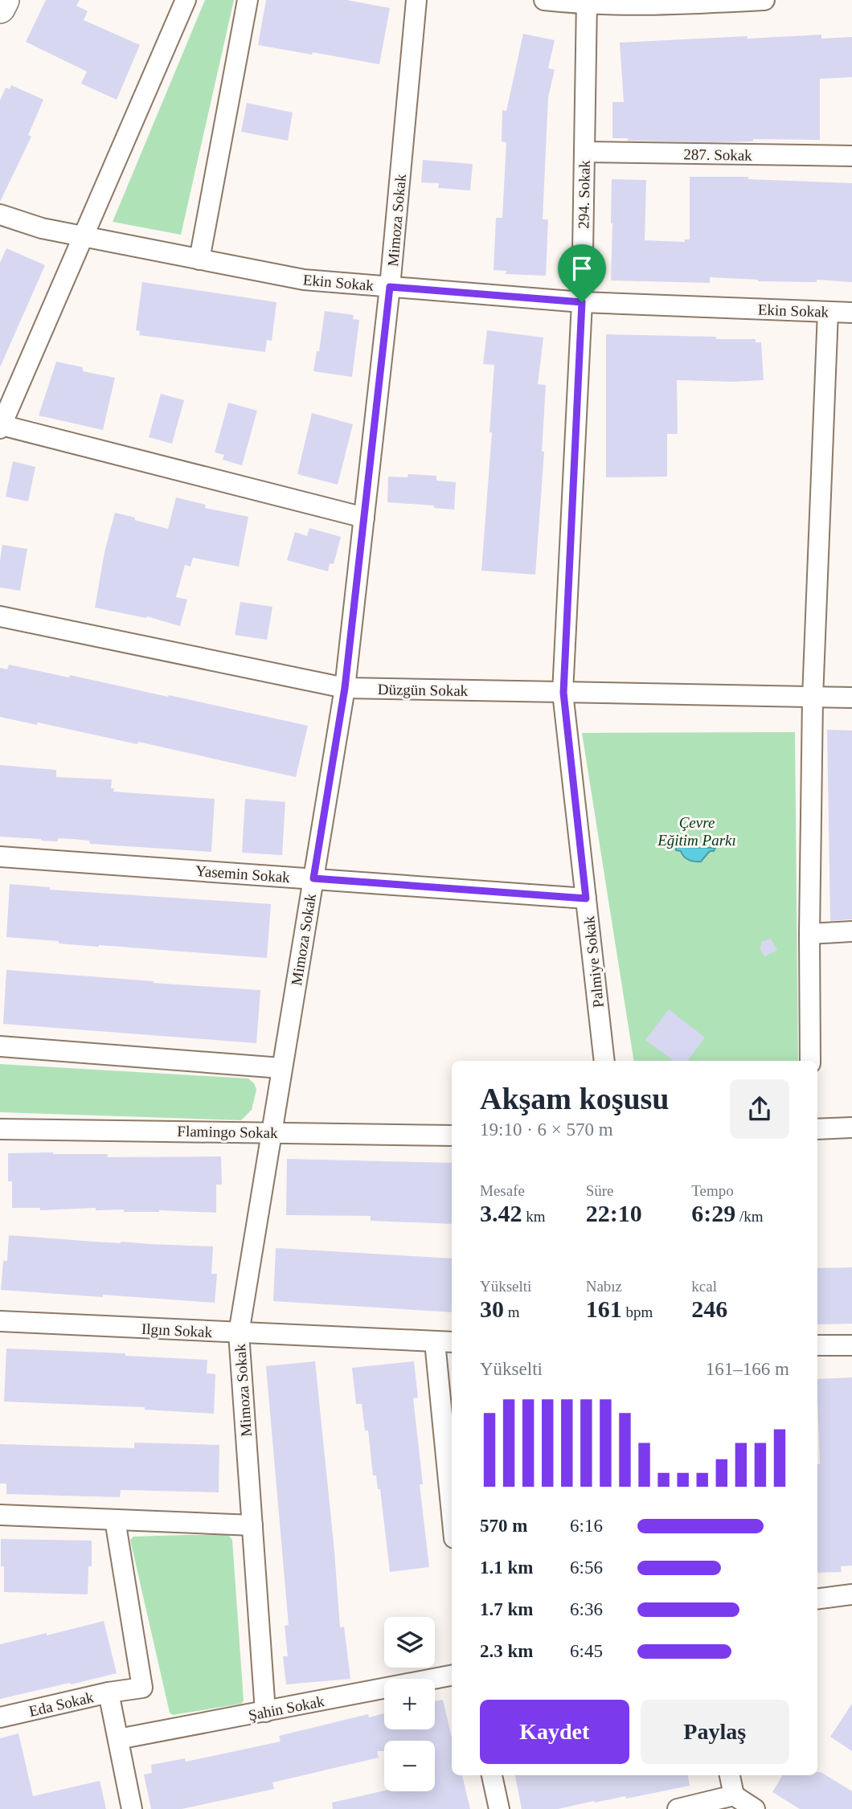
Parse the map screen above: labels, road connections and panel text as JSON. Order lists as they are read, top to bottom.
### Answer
{
  "streets": {
    "street": [
      "287. Sokak",
      "294. Sokak",
      "Mimoza Sokak",
      "Ekin Sokak",
      "Düzgün Sokak",
      "Yasemin Sokak",
      "Palmiye Sokak",
      "Flamingo Sokak",
      "Ilgın Sokak",
      "Eda Sokak",
      "Şahin Sokak"
    ]
  },
  "crossings": [
    ["287. Sokak", "294. Sokak"],
    ["294. Sokak", "Ekin Sokak"],
    ["294. Sokak", "Düzgün Sokak"],
    ["294. Sokak", "Palmiye Sokak"],
    ["Mimoza Sokak", "Ekin Sokak"],
    ["Mimoza Sokak", "Düzgün Sokak"],
    ["Mimoza Sokak", "Yasemin Sokak"],
    ["Mimoza Sokak", "Flamingo Sokak"],
    ["Mimoza Sokak", "Ilgın Sokak"],
    ["Mimoza Sokak", "Şahin Sokak"],
    ["Düzgün Sokak", "Palmiye Sokak"],
    ["Yasemin Sokak", "Palmiye Sokak"],
    ["Eda Sokak", "Şahin Sokak"]
  ],
  "parks": ["Çevre Eğitim Parkı"],
  "page": {
    "heading": ["Akşam koşusu", "19:10 · 6 × 570 m"],
    "stats": [
      ["Mesafe", "3.42 km"],
      ["Süre", "22:10"],
      ["Tempo", "6:29 /km"],
      ["Yükselti", "30 m"],
      ["Nabız", "161 bpm"],
      ["kcal", "246"]
    ],
    "chart": ["Yükselti", "161–166 m"],
    "list": [
      {
        "name": "570 m",
        "note": "6:16"
      },
      {
        "name": "1.1 km",
        "note": "6:56"
      },
      {
        "name": "1.7 km",
        "note": "6:36"
      },
      {
        "name": "2.3 km",
        "note": "6:45"
      }
    ],
    "map_buttons": ["+", "−"],
    "buttons": ["Kaydet", "Paylaş"]
  }
}
